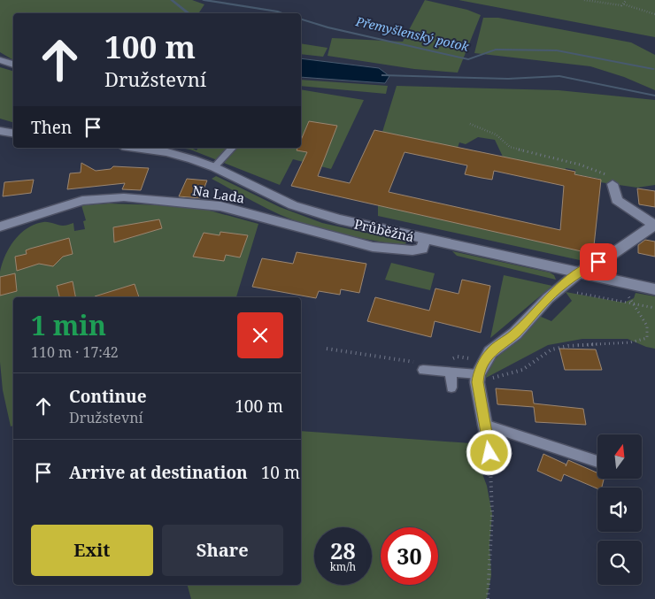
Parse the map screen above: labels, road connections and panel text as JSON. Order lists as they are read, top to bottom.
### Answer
{
  "streets": {
    "street": ["Na Lada", "Průběžná"]
  },
  "crossings": [
    ["Na Lada", "Průběžná"]
  ],
  "water": ["Přemyšlenský potok"],
  "north": "top",
  "page": {
    "turn": ["100 m", "Družstevní"],
    "then": "Then",
    "heading": ["1 min", "110 m · 17:42"],
    "list": [
      {
        "name": "Continue",
        "note": "Družstevní",
        "value": "100 m"
      },
      {
        "name": "Arrive at destination",
        "value": "10 m"
      }
    ],
    "buttons": ["Exit", "Share"],
    "speed": "28 km/h",
    "limit": "30"
  }
}
